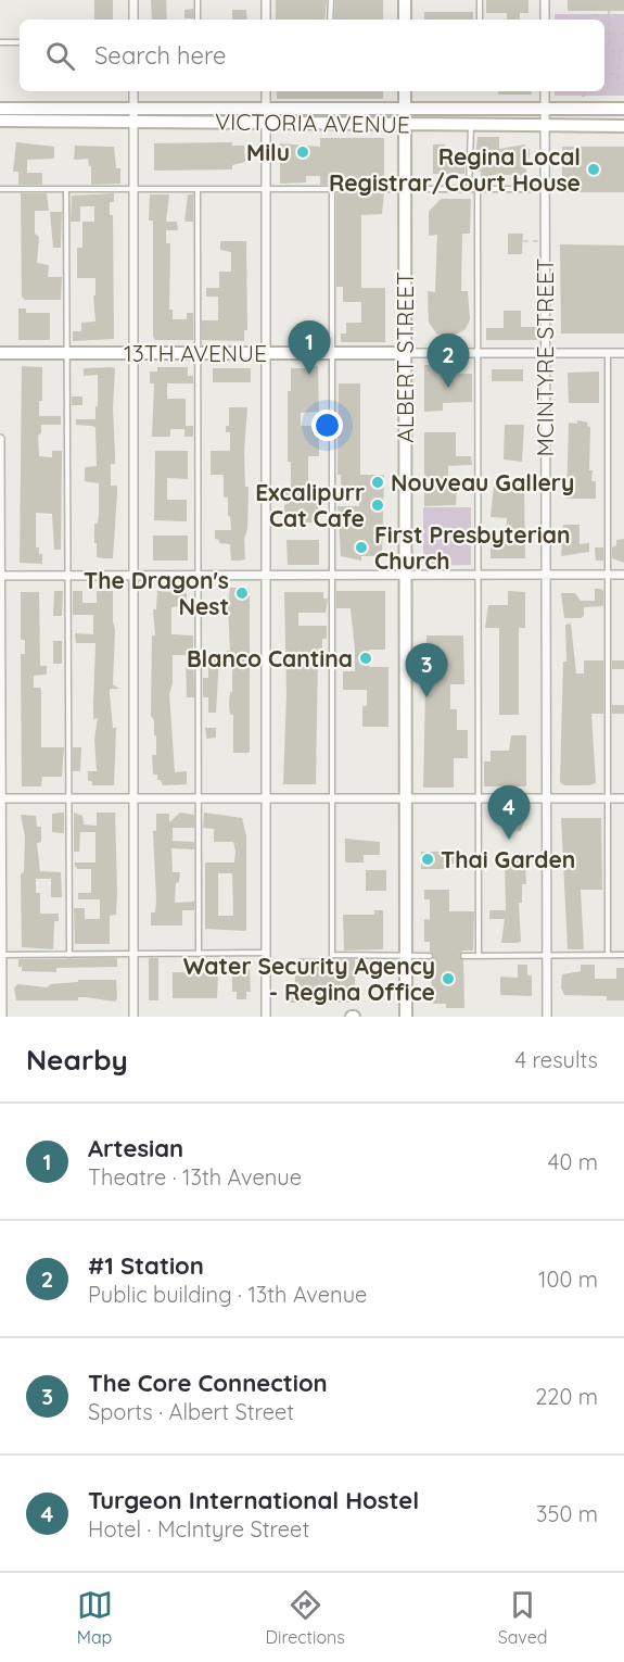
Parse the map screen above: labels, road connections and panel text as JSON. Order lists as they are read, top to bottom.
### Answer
{
  "streets": {
    "main road": ["VICTORIA AVENUE", "13TH AVENUE", "ALBERT STREET"],
    "street": ["MCINTYRE STREET"]
  },
  "crossings": [
    ["VICTORIA AVENUE", "ALBERT STREET"],
    ["VICTORIA AVENUE", "MCINTYRE STREET"],
    ["13TH AVENUE", "ALBERT STREET"],
    ["13TH AVENUE", "MCINTYRE STREET"]
  ],
  "places": [
    "Milu",
    "Regina Local Registrar/Court House",
    "Nouveau Gallery",
    "Excalipurr Cat Cafe",
    "First Presbyterian Church",
    "The Dragon's Nest",
    "Blanco Cantina",
    "Thai Garden",
    "Water Security Agency - Regina Office"
  ],
  "page": {
    "search": "Search here",
    "pins": [
      "1",
      "2",
      "3",
      "4"
    ],
    "heading": ["Nearby", "4 results"],
    "list": [
      {
        "mark": "1",
        "name": "Artesian",
        "note": "Theatre · 13th Avenue",
        "value": "40 m"
      },
      {
        "mark": "2",
        "name": "#1 Station",
        "note": "Public building · 13th Avenue",
        "value": "100 m"
      },
      {
        "mark": "3",
        "name": "The Core Connection",
        "note": "Sports · Albert Street",
        "value": "220 m"
      },
      {
        "mark": "4",
        "name": "Turgeon International Hostel",
        "note": "Hotel · McIntyre Street",
        "value": "350 m"
      }
    ],
    "nav": ["Map", "Directions", "Saved"]
  }
}
